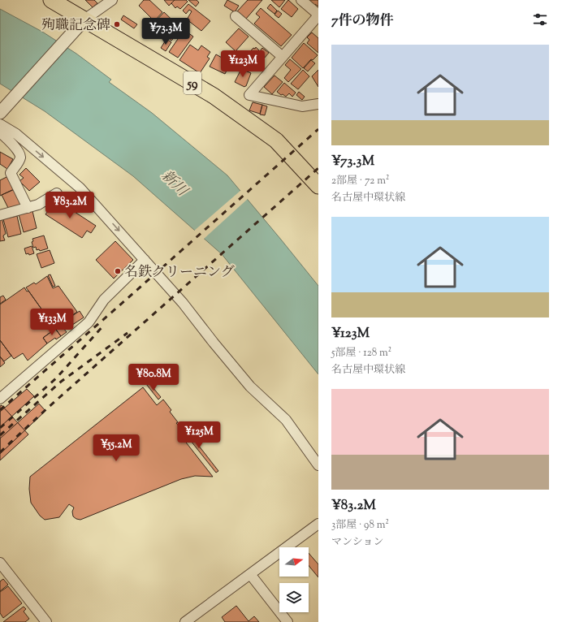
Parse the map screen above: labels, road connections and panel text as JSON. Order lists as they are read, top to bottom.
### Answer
{
  "streets": {
    "main road": ["59"]
  },
  "water": ["新川"],
  "places": ["殉職記念碑", "名鉄クリーニング"],
  "north": "right",
  "page": {
    "heading": "7件の物件",
    "price": [
      "¥73.3M",
      "¥123M",
      "¥83.2M",
      "¥133M",
      "¥80.8M",
      "¥125M",
      "¥55.2M"
    ],
    "list": [
      {
        "name": "¥73.3M",
        "note": "2部屋 · 72 m² · 名古屋中環状線"
      },
      {
        "name": "¥123M",
        "note": "5部屋 · 128 m² · 名古屋中環状線"
      },
      {
        "name": "¥83.2M",
        "note": "3部屋 · 98 m² · マンション"
      }
    ]
  }
}
